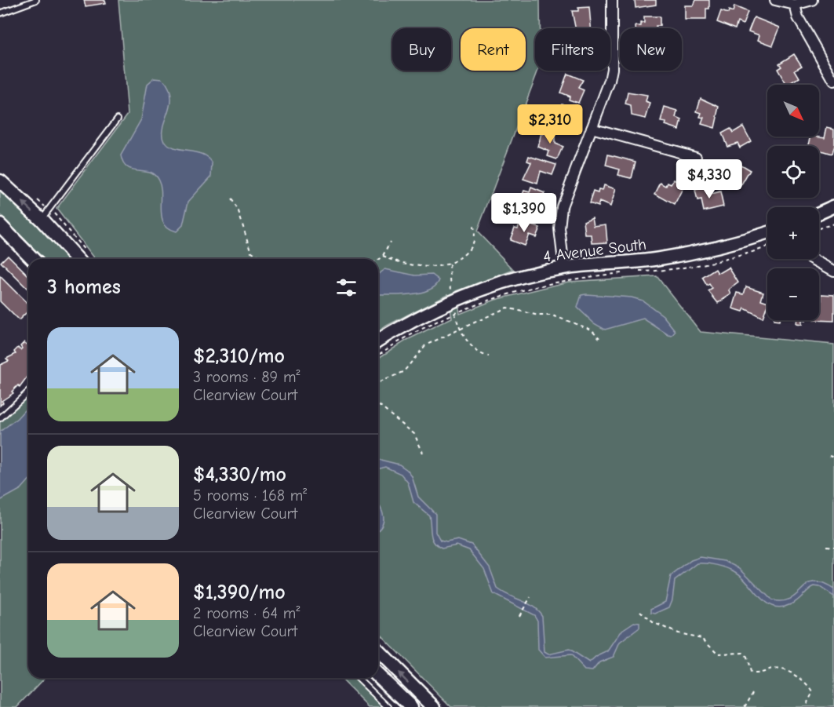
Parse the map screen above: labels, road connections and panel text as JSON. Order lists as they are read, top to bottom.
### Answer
{
  "streets": {
    "street": ["4 Avenue South"]
  },
  "north": "bottom right",
  "page": {
    "chip": [
      "Buy",
      "Rent",
      "Filters",
      "New"
    ],
    "map_buttons": ["+", "−"],
    "price": ["$2,310", "$4,330", "$1,390"],
    "heading": "3 homes",
    "list": [
      {
        "name": "$2,310/mo",
        "note": "3 rooms · 89 m² · Clearview Court"
      },
      {
        "name": "$4,330/mo",
        "note": "5 rooms · 168 m² · Clearview Court"
      },
      {
        "name": "$1,390/mo",
        "note": "2 rooms · 64 m² · Clearview Court"
      }
    ]
  }
}
